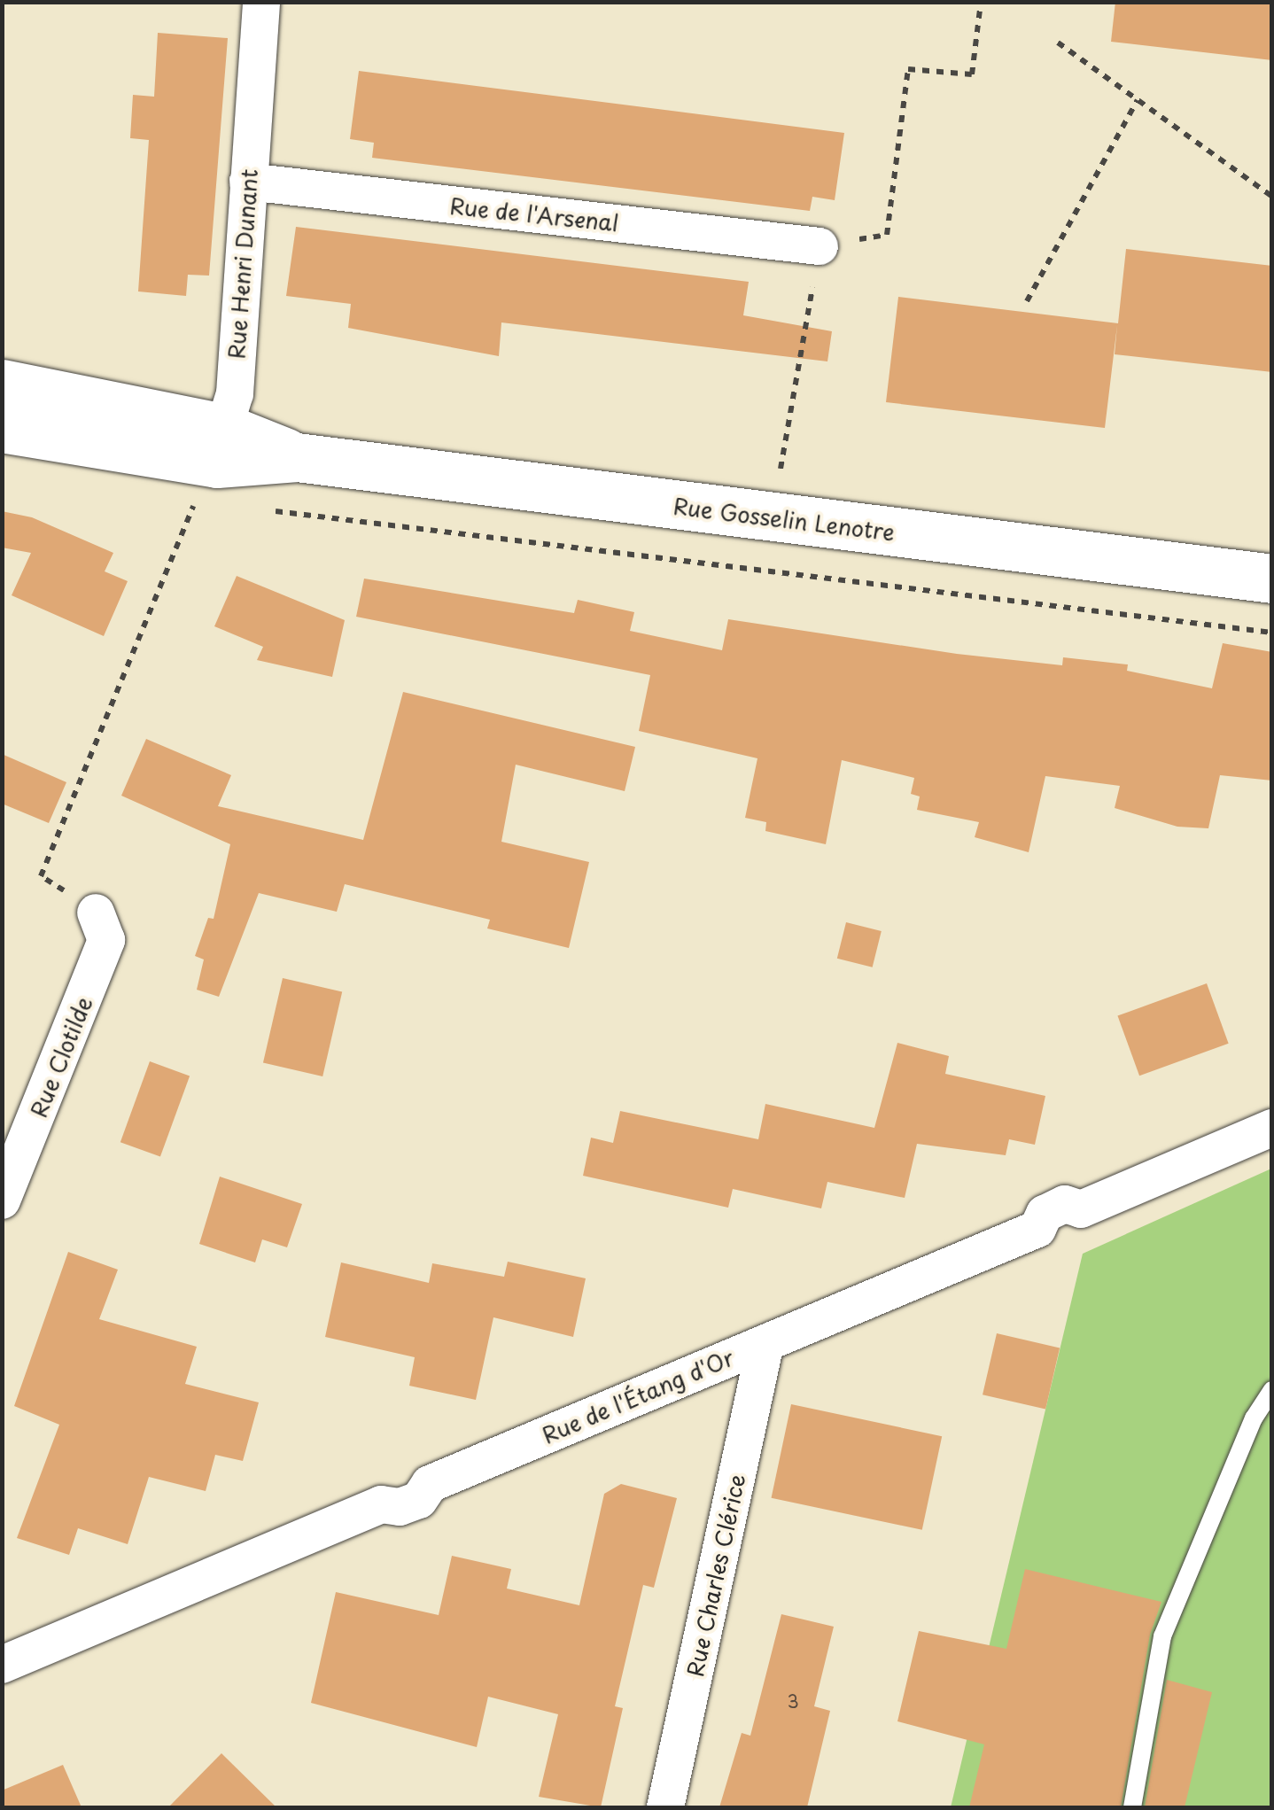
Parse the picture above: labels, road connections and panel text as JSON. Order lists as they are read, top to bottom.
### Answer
{
  "streets": {
    "main road": ["Rue Gosselin Lenotre"],
    "street": [
      "Rue de l'Arsenal",
      "Rue Henri Dunant",
      "Rue Clotilde",
      "Rue de l'Étang d'Or",
      "Rue Charles Clérice"
    ]
  },
  "crossings": [
    ["Rue de l'Arsenal", "Rue Henri Dunant"],
    ["Rue Henri Dunant", "Rue Gosselin Lenotre"],
    ["Rue de l'Étang d'Or", "Rue Charles Clérice"]
  ],
  "house_numbers": ["3"]
}
